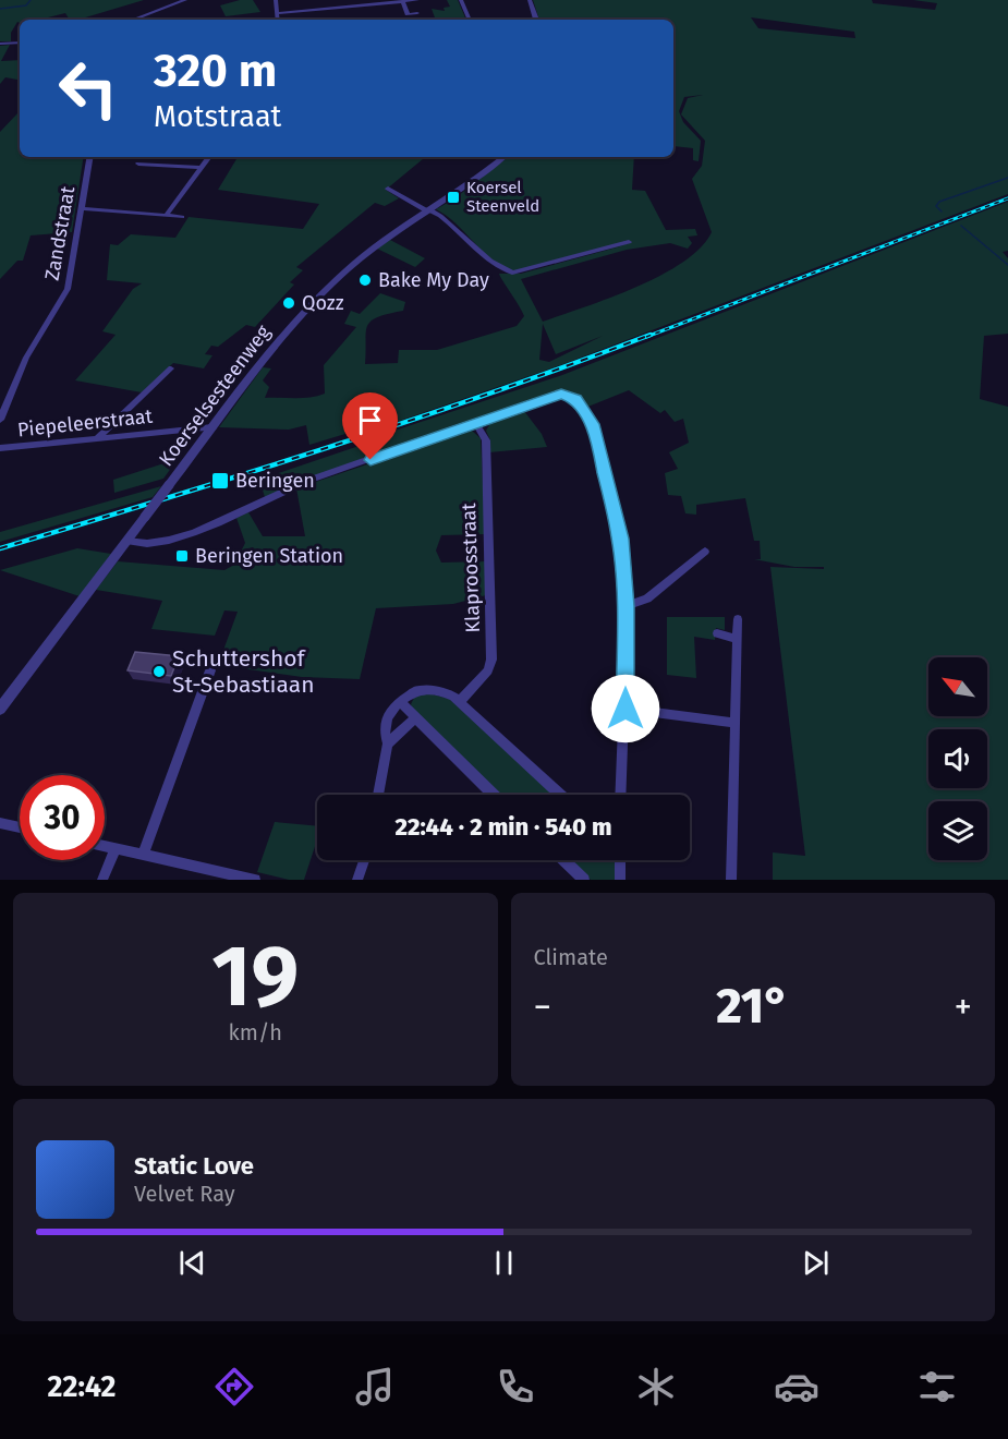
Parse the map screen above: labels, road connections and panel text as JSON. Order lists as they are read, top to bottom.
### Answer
{
  "streets": {
    "street": [
      "Zandstraat",
      "Koerselsesteenweg",
      "Piepeleerstraat",
      "Klaproosstraat"
    ]
  },
  "crossings": [
    ["Koerselsesteenweg", "Piepeleerstraat"]
  ],
  "places": {
    "transit": ["Koersel Steenveld", "Beringen", "Beringen Station"],
    "other": ["Bake My Day", "Qozz", "Schuttershof St-Sebastiaan"]
  },
  "north": "top left",
  "page": {
    "turn": ["320 m", "Motstraat"],
    "limit": "30",
    "trip": "22:44 · 2 min · 540 m",
    "tile": [
      ["19", "km/h"],
      "Climate"
    ],
    "heat": ["−", "21°", "+"],
    "song": ["Static Love", "Velvet Ray"],
    "tabs": "22:42"
  }
}
